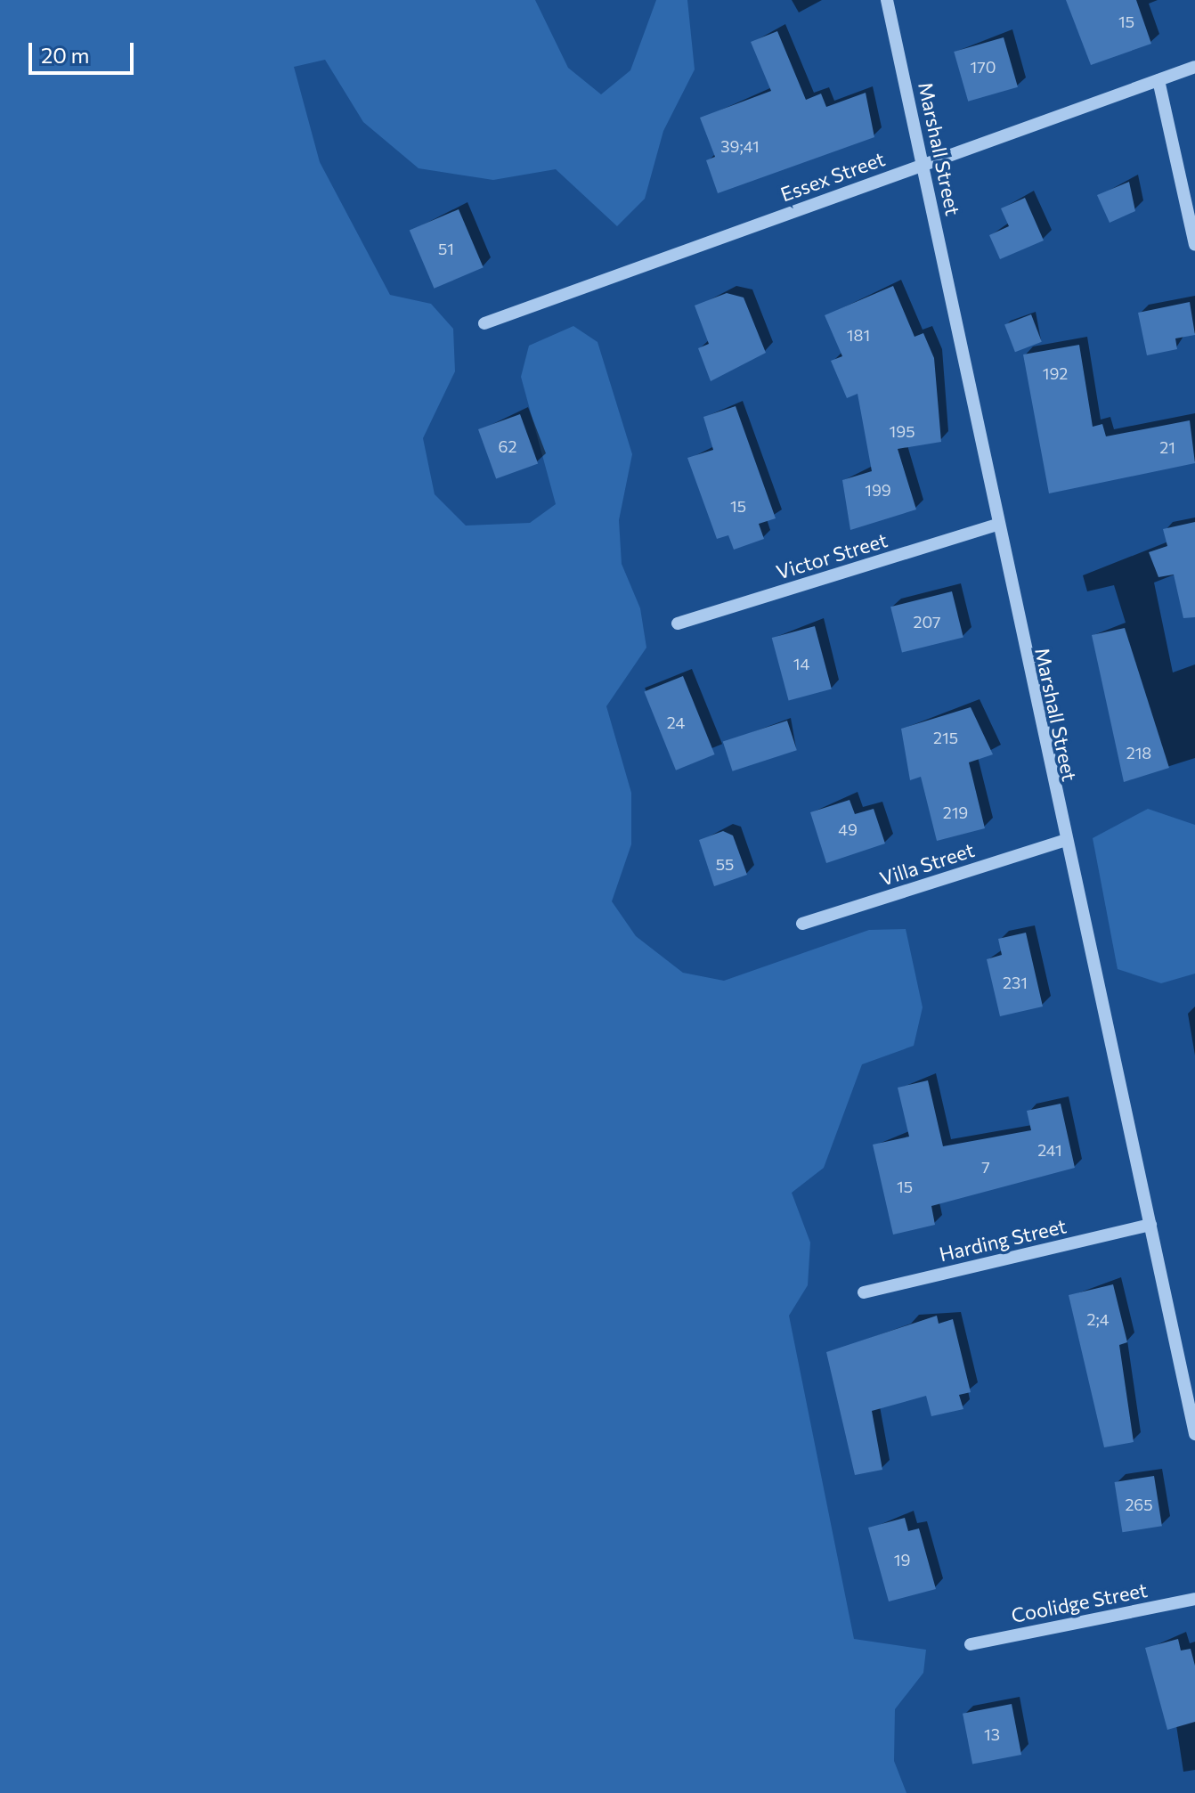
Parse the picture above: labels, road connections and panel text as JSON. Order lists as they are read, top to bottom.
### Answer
{
  "streets": {
    "street": [
      "Marshall Street",
      "Essex Street",
      "Victor Street",
      "Villa Street",
      "Harding Street",
      "Coolidge Street"
    ]
  },
  "crossings": [
    ["Marshall Street", "Essex Street"],
    ["Marshall Street", "Victor Street"],
    ["Marshall Street", "Villa Street"],
    ["Marshall Street", "Harding Street"]
  ],
  "house_numbers": [
    "15",
    "170",
    "39;41",
    "51",
    "181",
    "192",
    "195",
    "62",
    "21",
    "199",
    "15",
    "207",
    "14",
    "24",
    "215",
    "218",
    "219",
    "49",
    "55",
    "231",
    "241",
    "7",
    "15",
    "2;4",
    "265",
    "19",
    "13"
  ],
  "scale_bar": "20 m"
}
